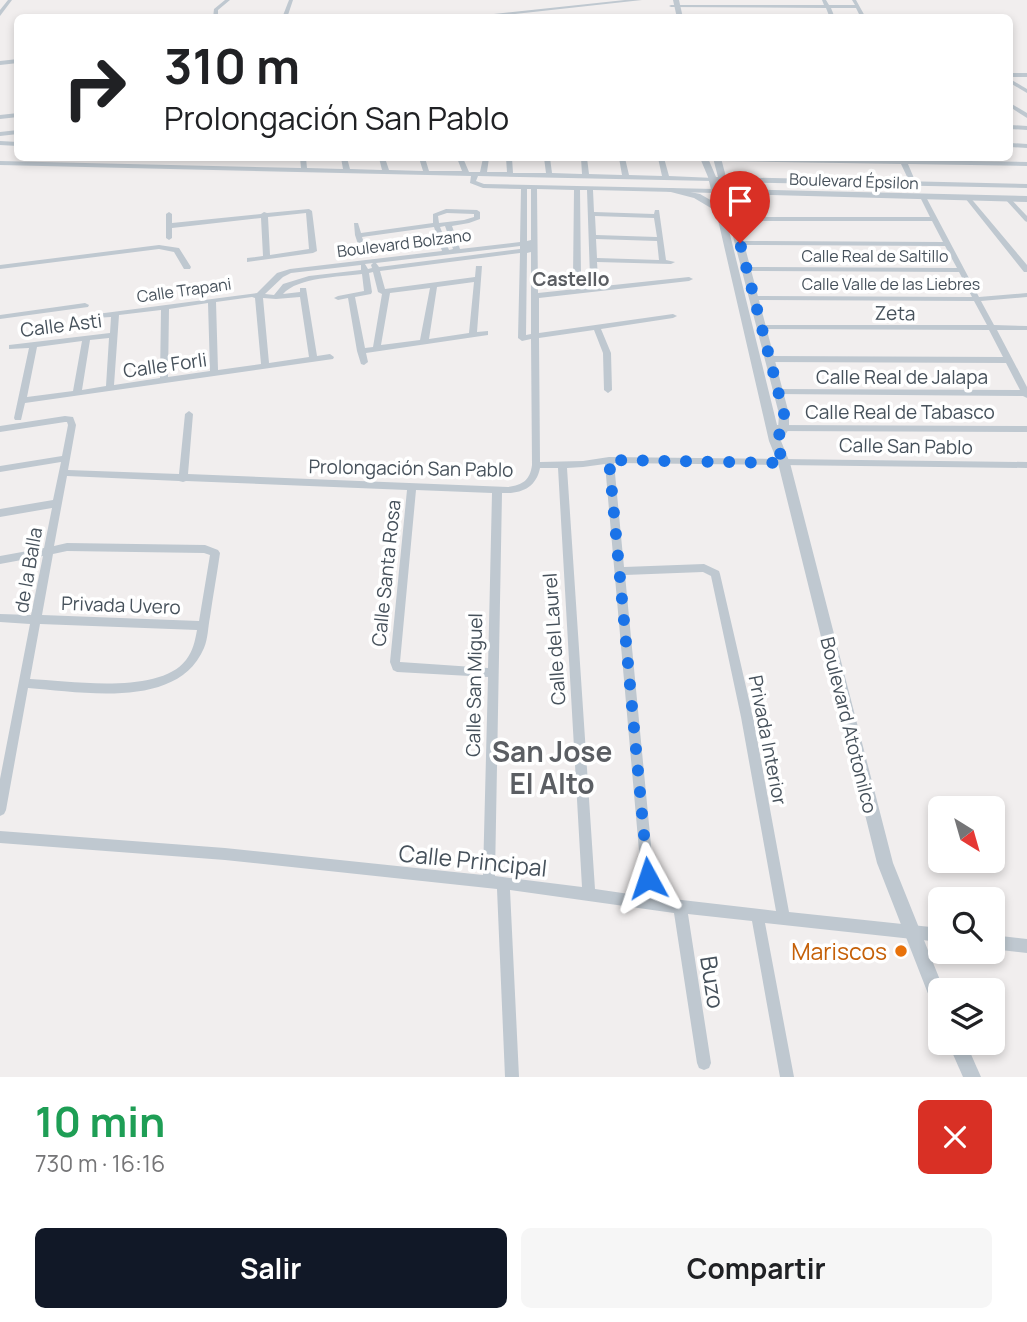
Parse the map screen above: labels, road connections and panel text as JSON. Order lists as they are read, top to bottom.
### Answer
{
  "streets": {
    "street": [
      "Boulevard Épsilon",
      "Boulevard Bolzano",
      "Calle Real de Saltillo",
      "Calle Valle de las Liebres",
      "Calle Trapani",
      "Zeta",
      "Calle Asti",
      "Calle Forli",
      "Calle Real de Jalapa",
      "Calle Real de Tabasco",
      "Calle San Pablo",
      "Prolongación San Pablo",
      "de la Balla",
      "Calle Santa Rosa",
      "Privada Uvero",
      "Calle del Laurel",
      "Calle San Miguel",
      "Boulevard Atotonilco",
      "Privada Interior",
      "Calle Principal",
      "Buzo"
    ]
  },
  "crossings": [
    ["Boulevard Épsilon", "Boulevard Atotonilco"],
    ["Calle Real de Saltillo", "Boulevard Atotonilco"],
    ["Calle Valle de las Liebres", "Boulevard Atotonilco"],
    ["Zeta", "Boulevard Atotonilco"],
    ["Calle Real de Jalapa", "Boulevard Atotonilco"],
    ["Calle Real de Tabasco", "Boulevard Atotonilco"],
    ["Calle San Pablo", "Prolongación San Pablo"],
    ["Calle San Pablo", "Boulevard Atotonilco"],
    ["Prolongación San Pablo", "de la Balla"],
    ["Prolongación San Pablo", "Calle Santa Rosa"],
    ["Prolongación San Pablo", "Calle del Laurel"],
    ["Prolongación San Pablo", "Calle San Miguel"],
    ["Prolongación San Pablo", "Boulevard Atotonilco"],
    ["de la Balla", "Privada Uvero"],
    ["Calle Santa Rosa", "Calle San Miguel"],
    ["Calle del Laurel", "Calle Principal"],
    ["Calle San Miguel", "Calle Principal"],
    ["Boulevard Atotonilco", "Calle Principal"],
    ["Privada Interior", "Calle Principal"],
    ["Calle Principal", "Buzo"]
  ],
  "districts": ["Castello", "San Jose El Alto"],
  "places": ["Mariscos"],
  "north": "bottom right",
  "page": {
    "turn": ["310 m", "Prolongación San Pablo"],
    "heading": ["10 min", "730 m · 16:16"],
    "buttons": ["Salir", "Compartir"]
  }
}
